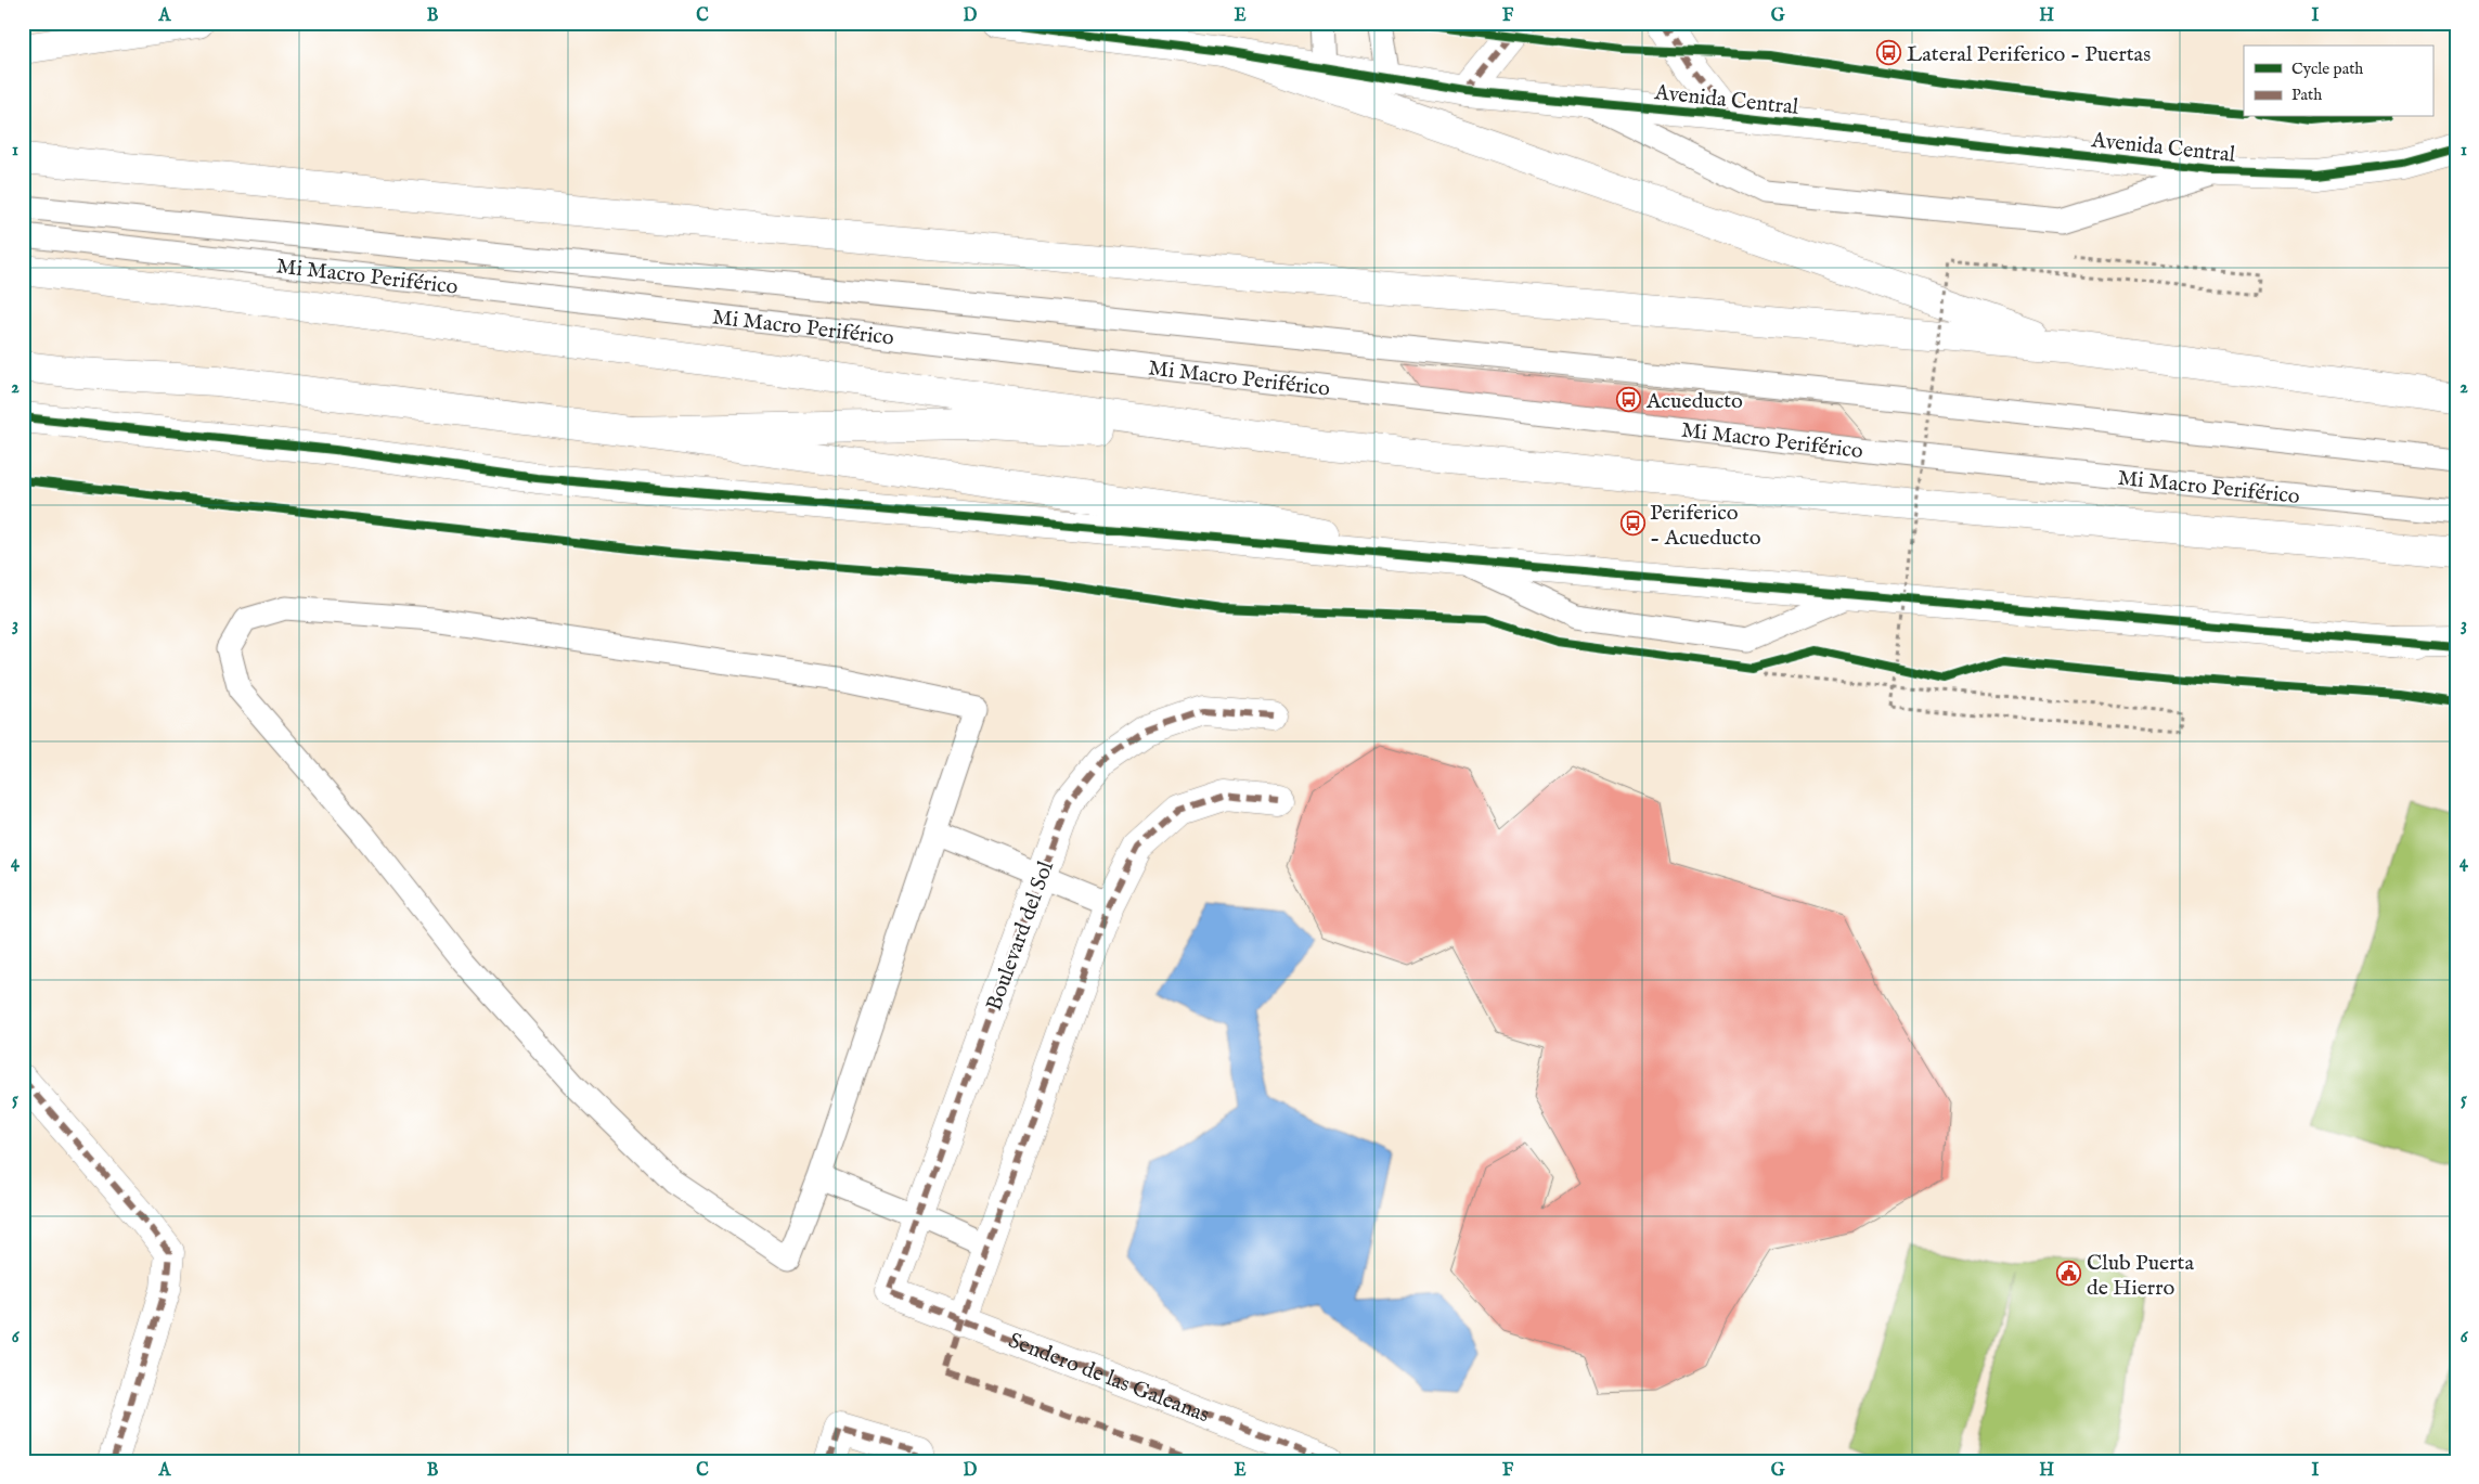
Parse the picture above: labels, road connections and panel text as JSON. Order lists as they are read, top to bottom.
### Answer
{
  "streets": {
    "main road": ["Avenida Central", "Boulevard del Sol", "Sendero de las Galeanas"],
    "lane": ["Mi Macro Periférico"]
  },
  "crossings": [
    ["Boulevard del Sol", "Sendero de las Galeanas"]
  ],
  "places": {
    "bus stop": ["Lateral Periferico - Puertas", "Acueducto", "Periferico - Acueducto"],
    "public building": ["Club Puerta de Hierro"]
  },
  "legend": ["Cycle path", "Path"],
  "grid": {
    "columns": [
      "A",
      "B",
      "C",
      "D",
      "E",
      "F",
      "G",
      "H",
      "I"
    ],
    "rows": [
      "1",
      "2",
      "3",
      "4",
      "5",
      "6"
    ]
  }
}
